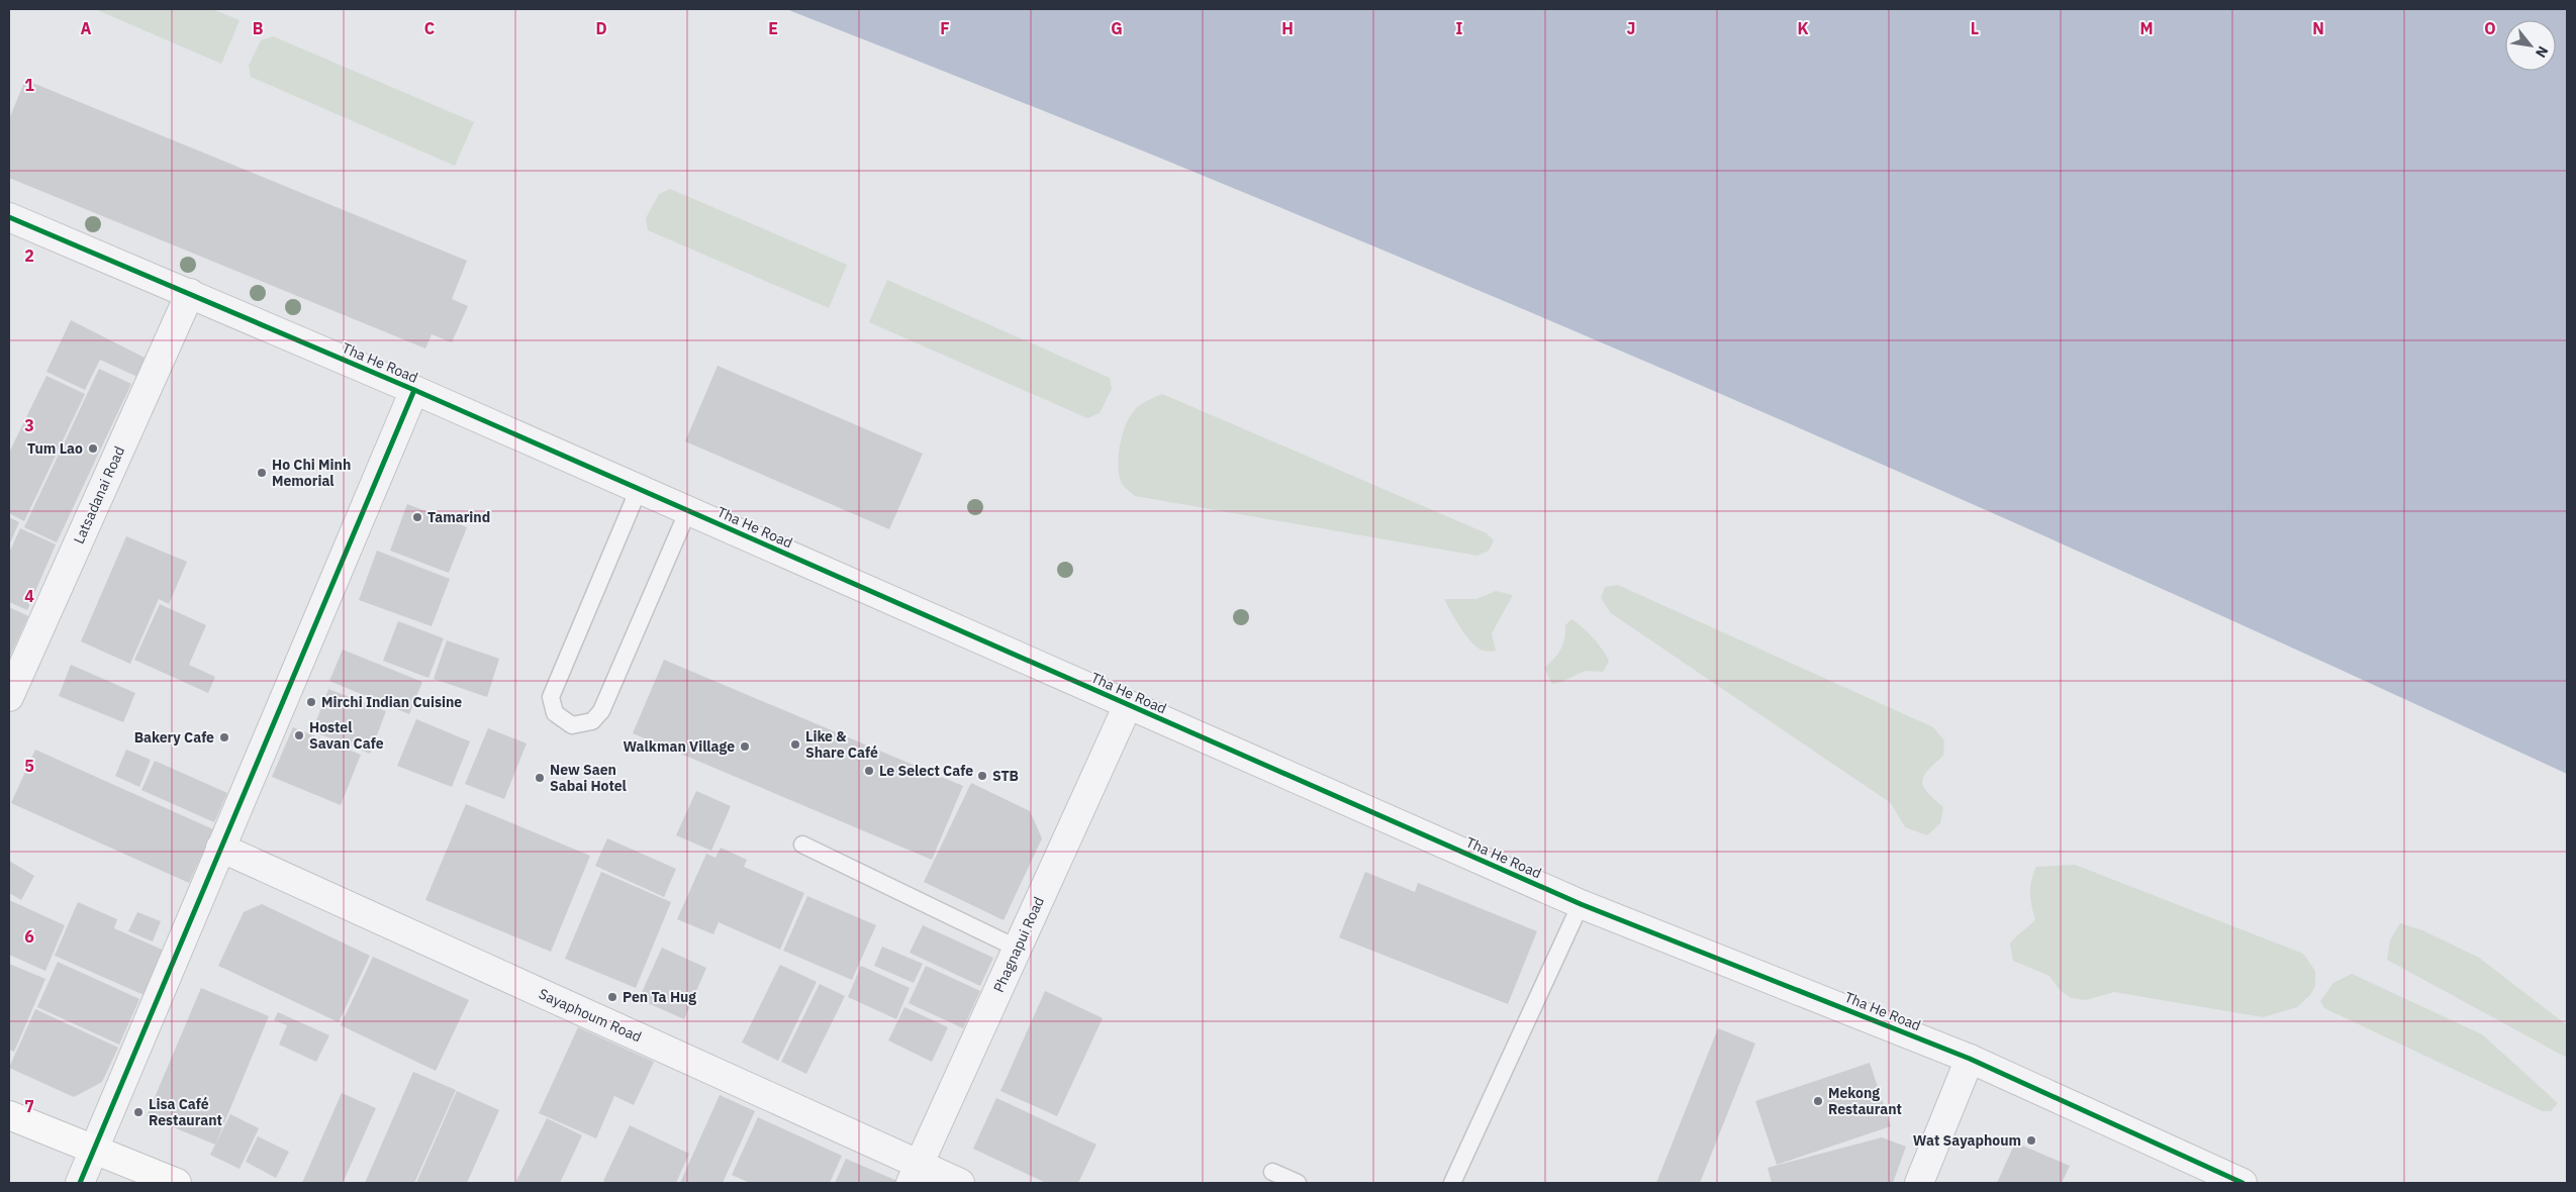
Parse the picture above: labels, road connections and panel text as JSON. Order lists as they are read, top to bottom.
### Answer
{
  "streets": {
    "street": [
      "Tha He Road",
      "Latsadanai Road",
      "Phagnapui Road",
      "Sayaphoum Road"
    ]
  },
  "crossings": [
    ["Tha He Road", "Latsadanai Road"],
    ["Tha He Road", "Phagnapui Road"],
    ["Phagnapui Road", "Sayaphoum Road"]
  ],
  "places": [
    "Tum Lao",
    "Ho Chi Minh Memorial",
    "Tamarind",
    "Mirchi Indian Cuisine",
    "Hostel Savan Cafe",
    "Bakery Cafe",
    "Like & Share Café",
    "Walkman Village",
    "Le Select Cafe",
    "STB",
    "New Saen Sabai Hotel",
    "Pen Ta Hug",
    "Mekong Restaurant",
    "Lisa Café Restaurant",
    "Wat Sayaphoum"
  ],
  "north": "bottom right",
  "grid": {
    "columns": [
      "A",
      "B",
      "C",
      "D",
      "E",
      "F",
      "G",
      "H",
      "I",
      "J",
      "K",
      "L",
      "M",
      "N",
      "O"
    ],
    "rows": [
      "1",
      "2",
      "3",
      "4",
      "5",
      "6",
      "7"
    ]
  }
}
